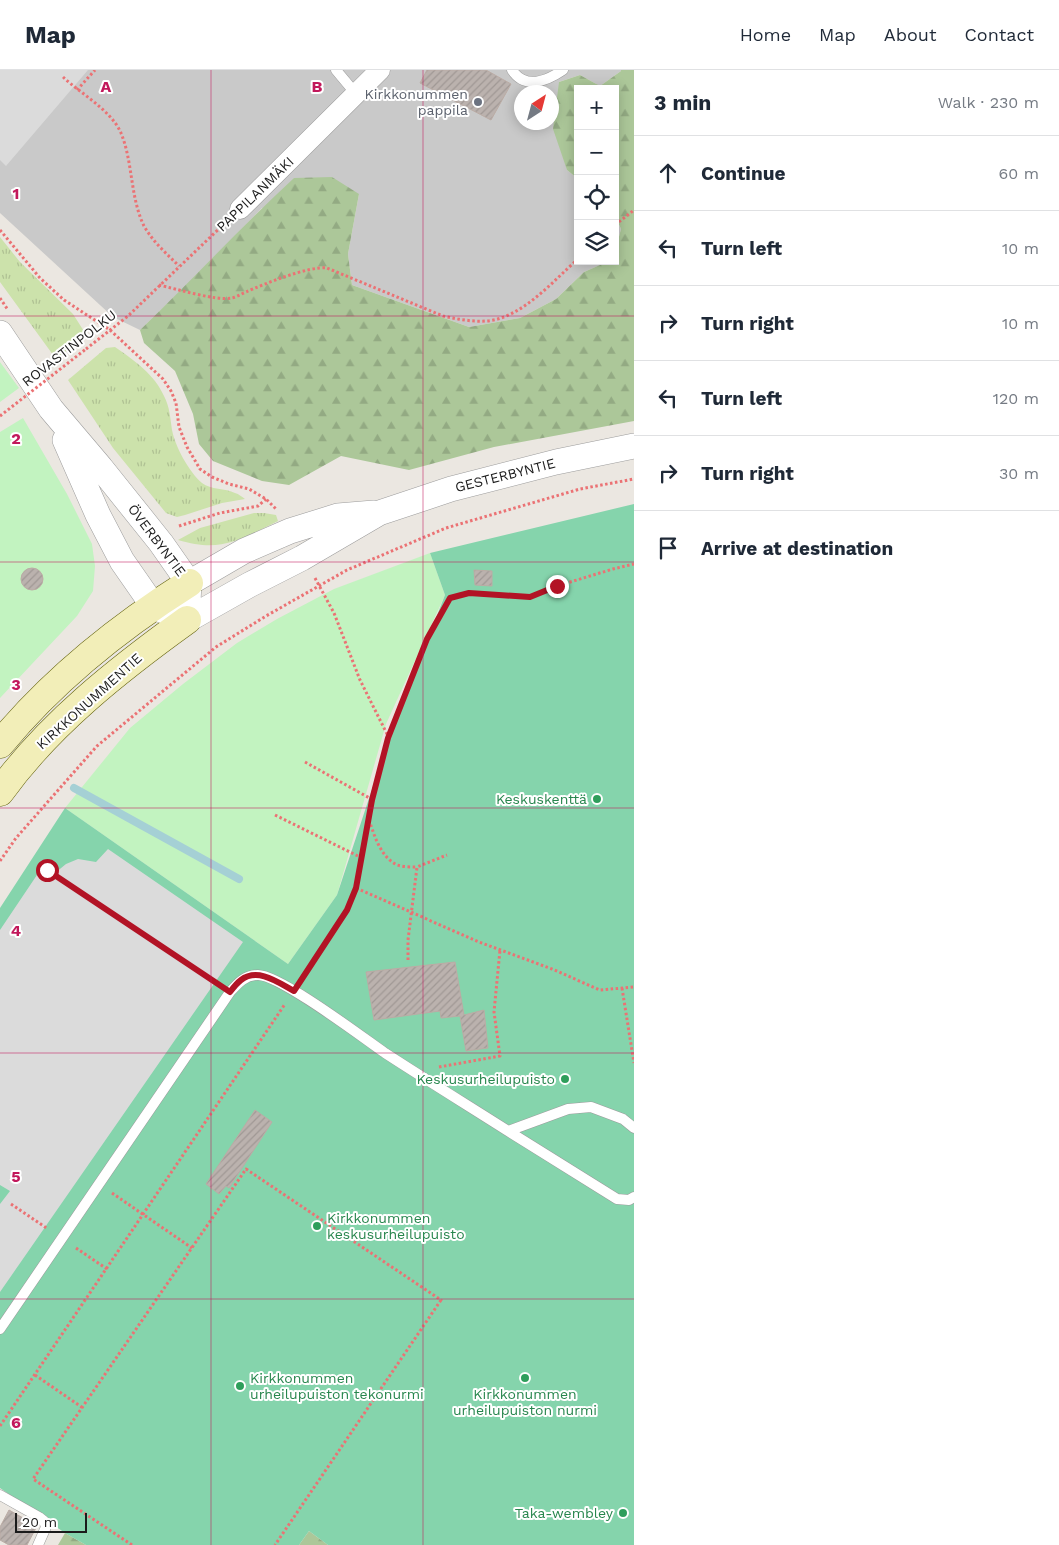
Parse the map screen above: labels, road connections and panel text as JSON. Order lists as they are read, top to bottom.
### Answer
{
  "streets": {
    "main road": ["GESTERBYNTIE", "KIRKKONUMMENTIE"],
    "street": ["PAPPILANMÄKI", "ÖVERBYNTIE"],
    "path": ["ROVASTINPOLKU"]
  },
  "crossings": [
    ["PAPPILANMÄKI", "ROVASTINPOLKU"],
    ["GESTERBYNTIE", "ÖVERBYNTIE"],
    ["GESTERBYNTIE", "KIRKKONUMMENTIE"],
    ["ÖVERBYNTIE", "KIRKKONUMMENTIE"]
  ],
  "places": [
    "Kirkkonummen pappila",
    "Keskuskenttä",
    "Keskusurheilupuisto",
    "Kirkkonummen keskusurheilupuisto",
    "Kirkkonummen urheilupuiston nurmi",
    "Kirkkonummen urheilupuiston tekonurmi",
    "Taka-wembley"
  ],
  "scale_bar": "20 m",
  "north": "top right",
  "page": {
    "header": "Map",
    "nav": [
      "Home",
      "Map",
      "About",
      "Contact"
    ],
    "heading": ["3 min", "Walk · 230 m"],
    "map_buttons": ["+", "−"],
    "list": [
      ["Continue", "60 m"],
      ["Turn left", "10 m"],
      ["Turn right", "10 m"],
      ["Turn left", "120 m"],
      ["Turn right", "30 m"],
      "Arrive at destination"
    ],
    "scale": "20 m"
  },
  "grid": {
    "columns": ["A", "B"],
    "rows": [
      "1",
      "2",
      "3",
      "4",
      "5",
      "6"
    ]
  }
}
